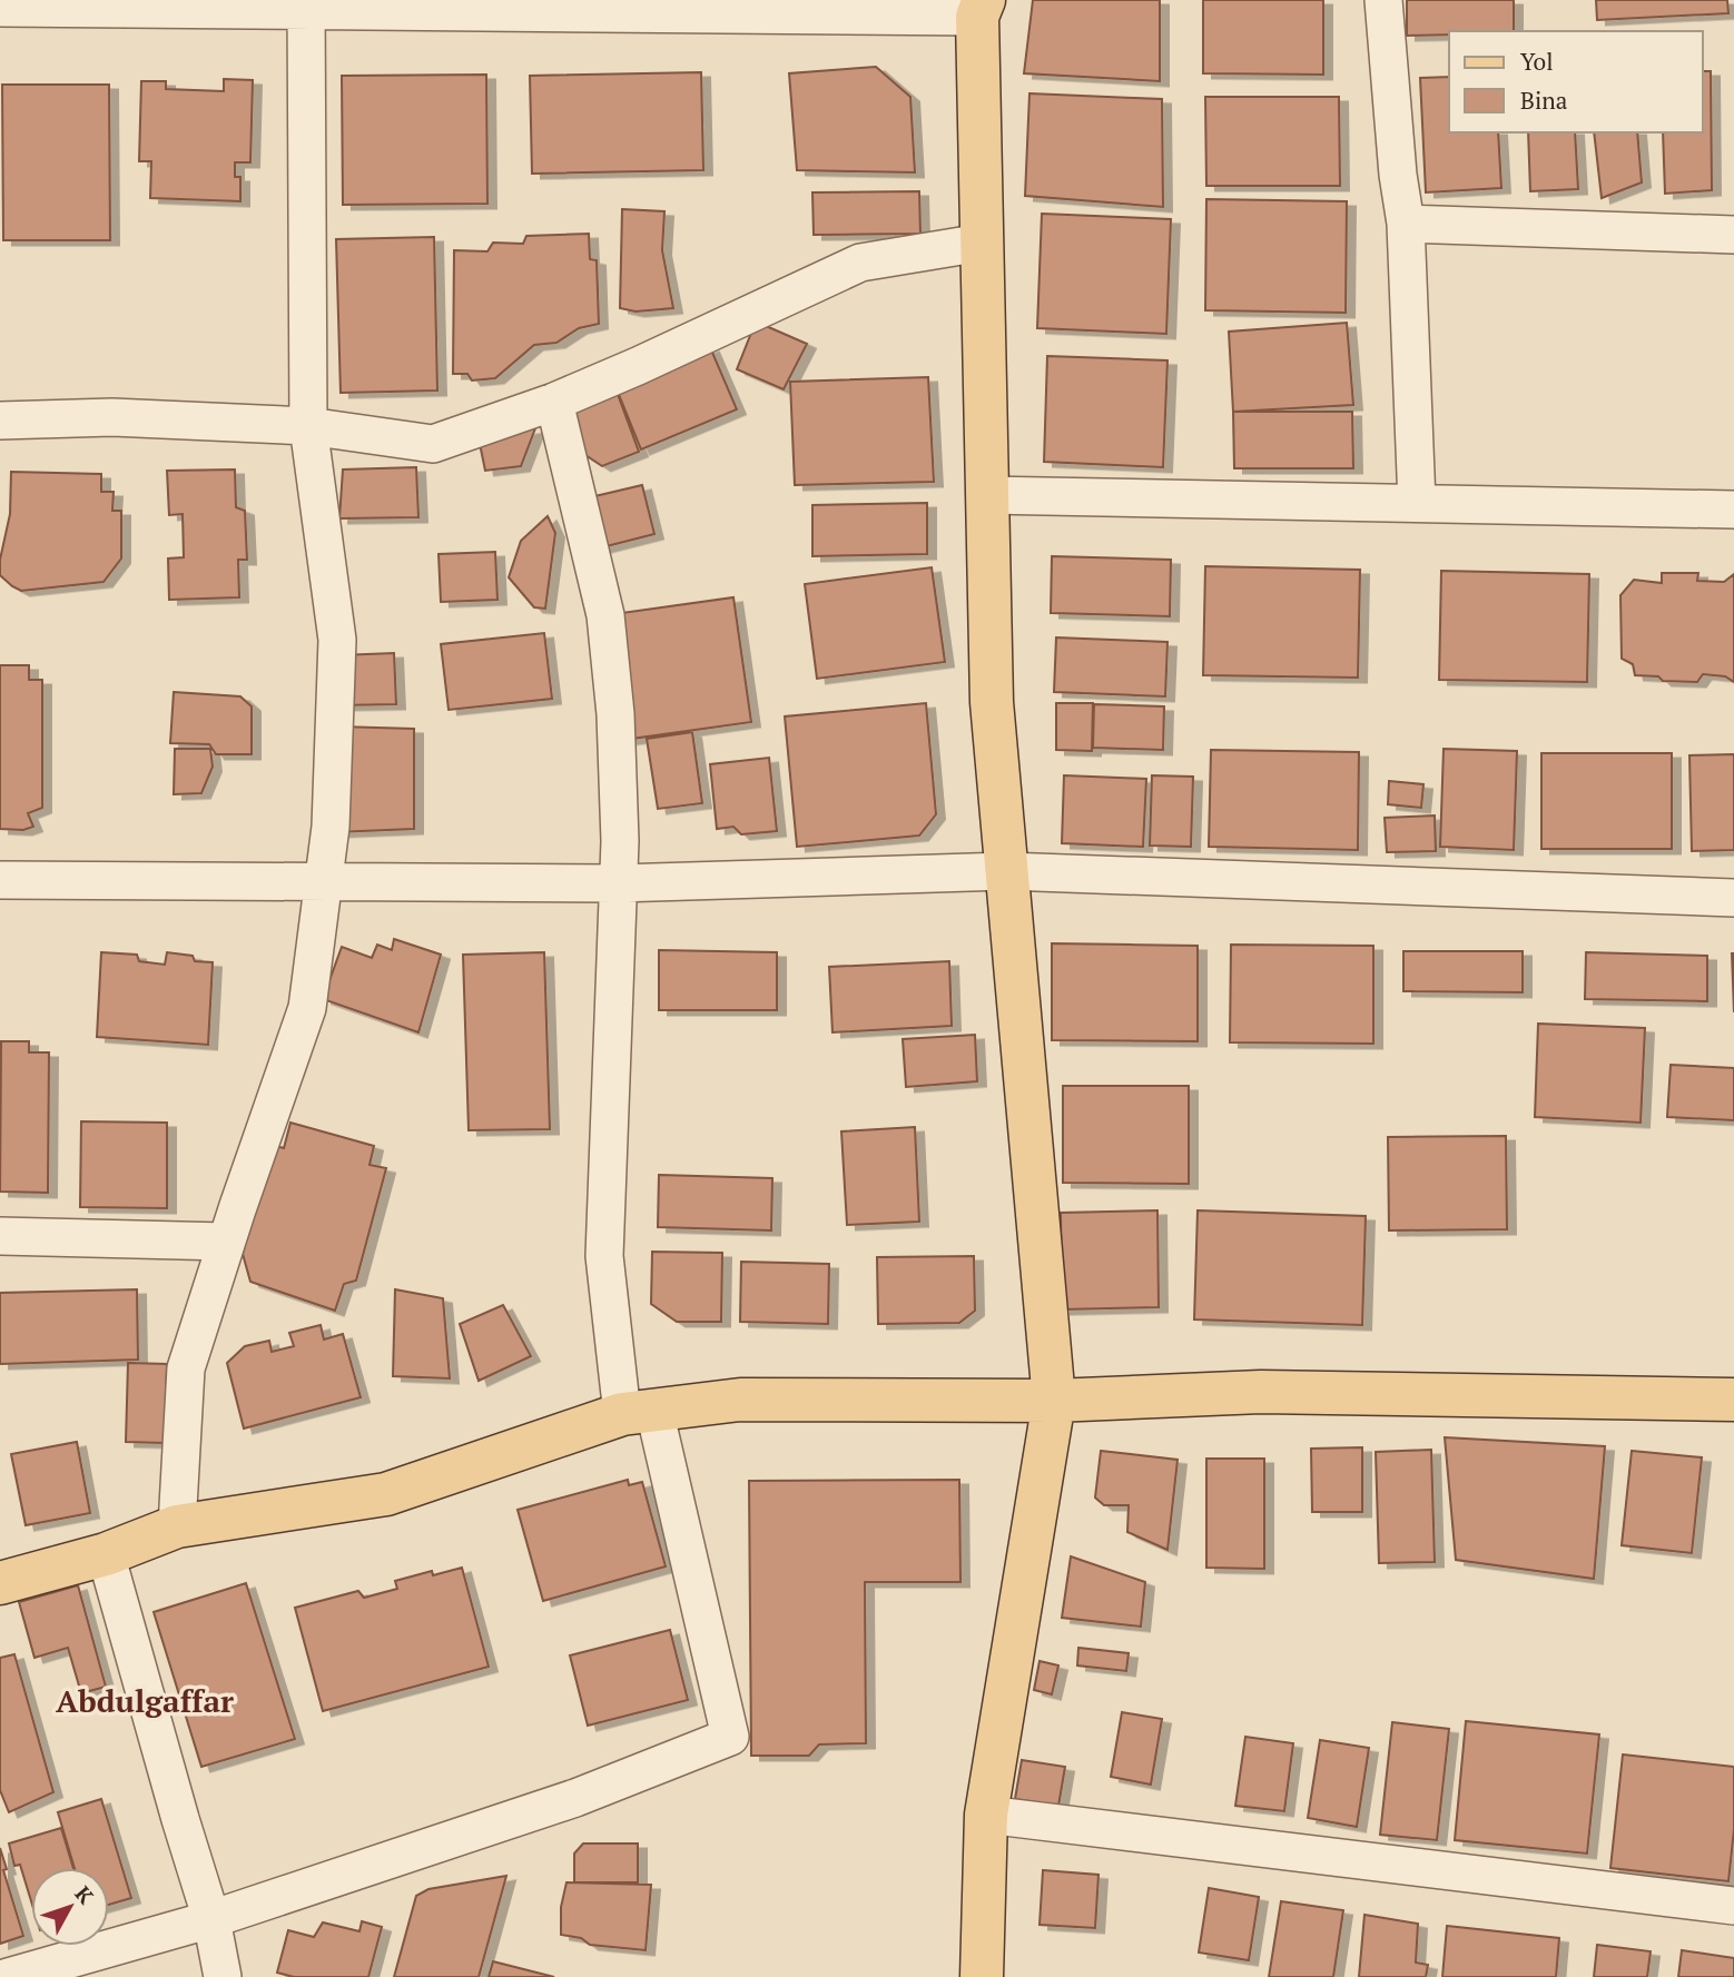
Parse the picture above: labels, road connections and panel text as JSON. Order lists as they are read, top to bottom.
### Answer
{
  "districts": ["Abdulgaffar"],
  "legend": ["Yol", "Bina"],
  "north": "top right"
}
